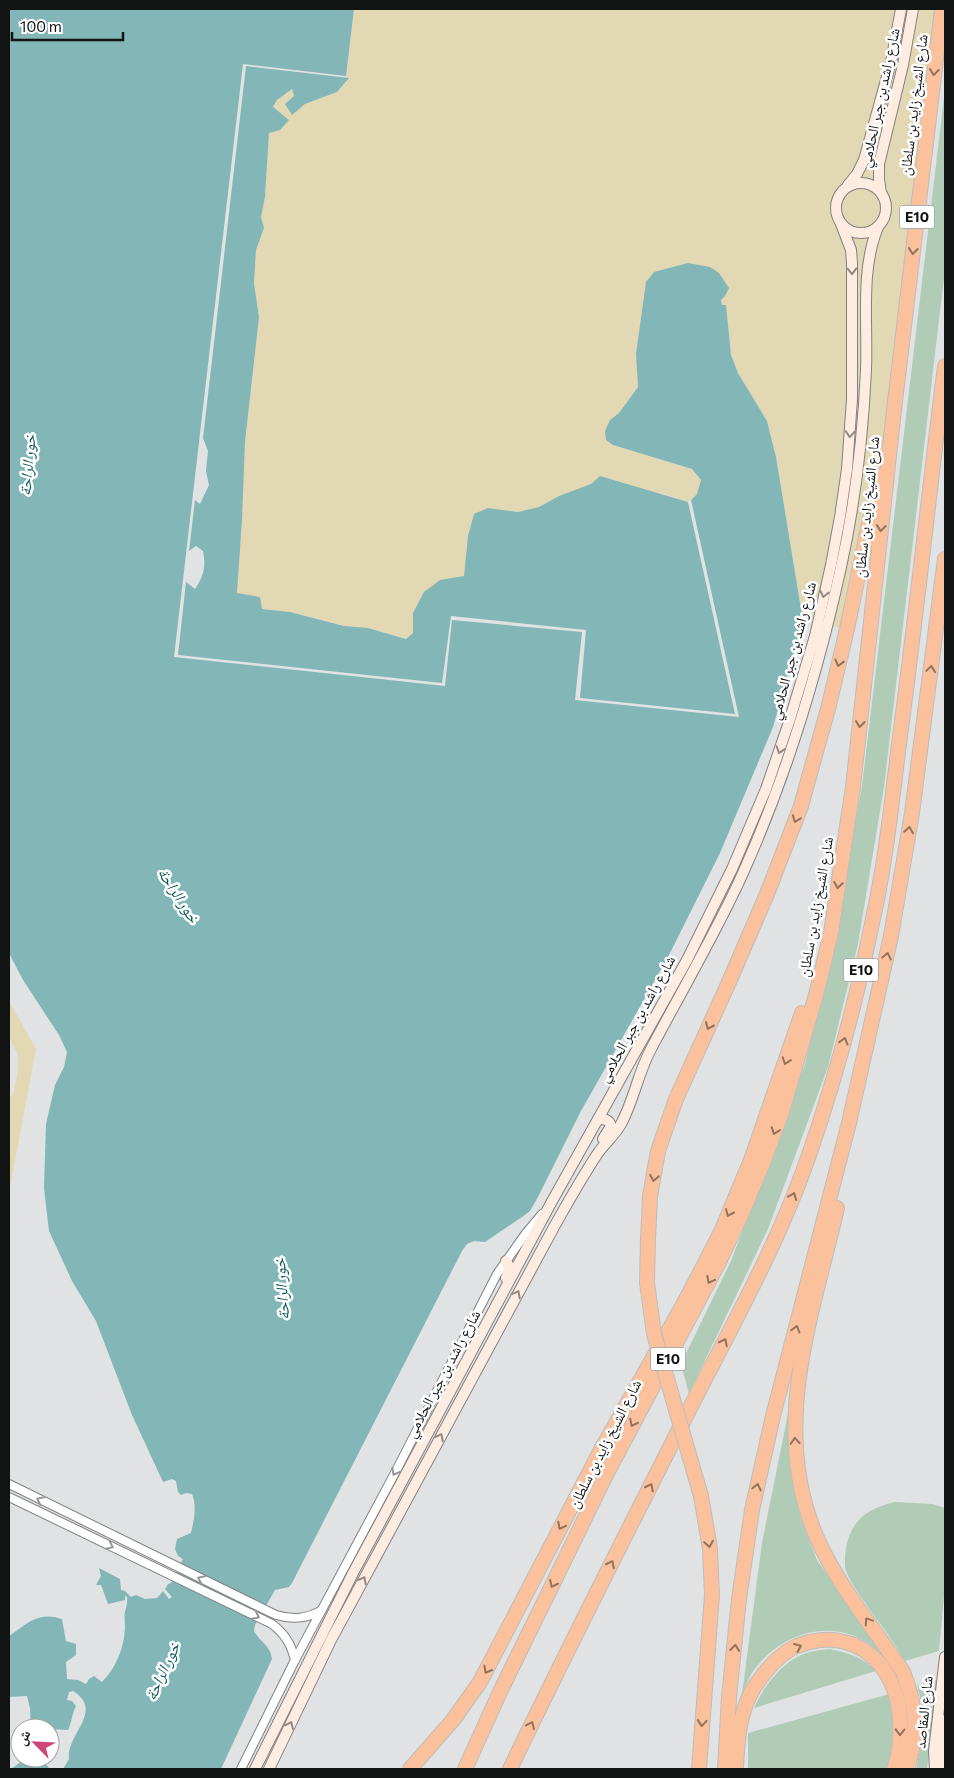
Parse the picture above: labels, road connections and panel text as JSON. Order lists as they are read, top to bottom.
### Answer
{
  "streets": {
    "highway": ["شارع الشيخ زايد بن سلطان", "E10"],
    "main road": ["شارع راشد بن جبر الحلامي", "شارع المقاصد"]
  },
  "water": ["خور الراحة"],
  "scale_bar": "100 m",
  "north": "top left"
}
